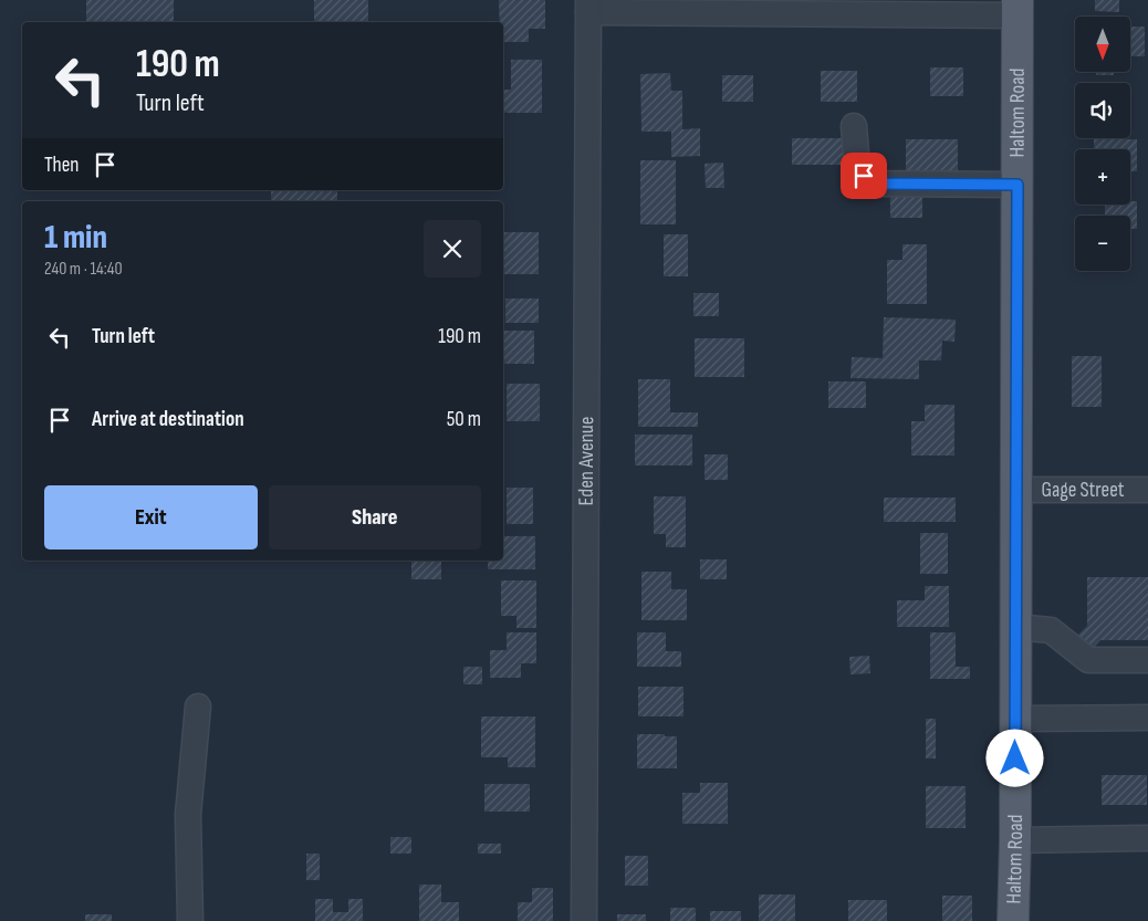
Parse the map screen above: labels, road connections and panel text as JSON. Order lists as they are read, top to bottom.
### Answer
{
  "streets": {
    "main road": ["Haltom Road"],
    "street": ["Eden Avenue", "Gage Street"]
  },
  "crossings": [
    ["Haltom Road", "Gage Street"]
  ],
  "north": "bottom",
  "page": {
    "map_buttons": ["+", "−"],
    "turn": ["190 m", "Turn left"],
    "then": "Then",
    "heading": ["1 min", "240 m · 14:40"],
    "list": [
      {
        "name": "Turn left",
        "value": "190 m"
      },
      {
        "name": "Arrive at destination",
        "value": "50 m"
      }
    ],
    "buttons": ["Exit", "Share"]
  }
}
